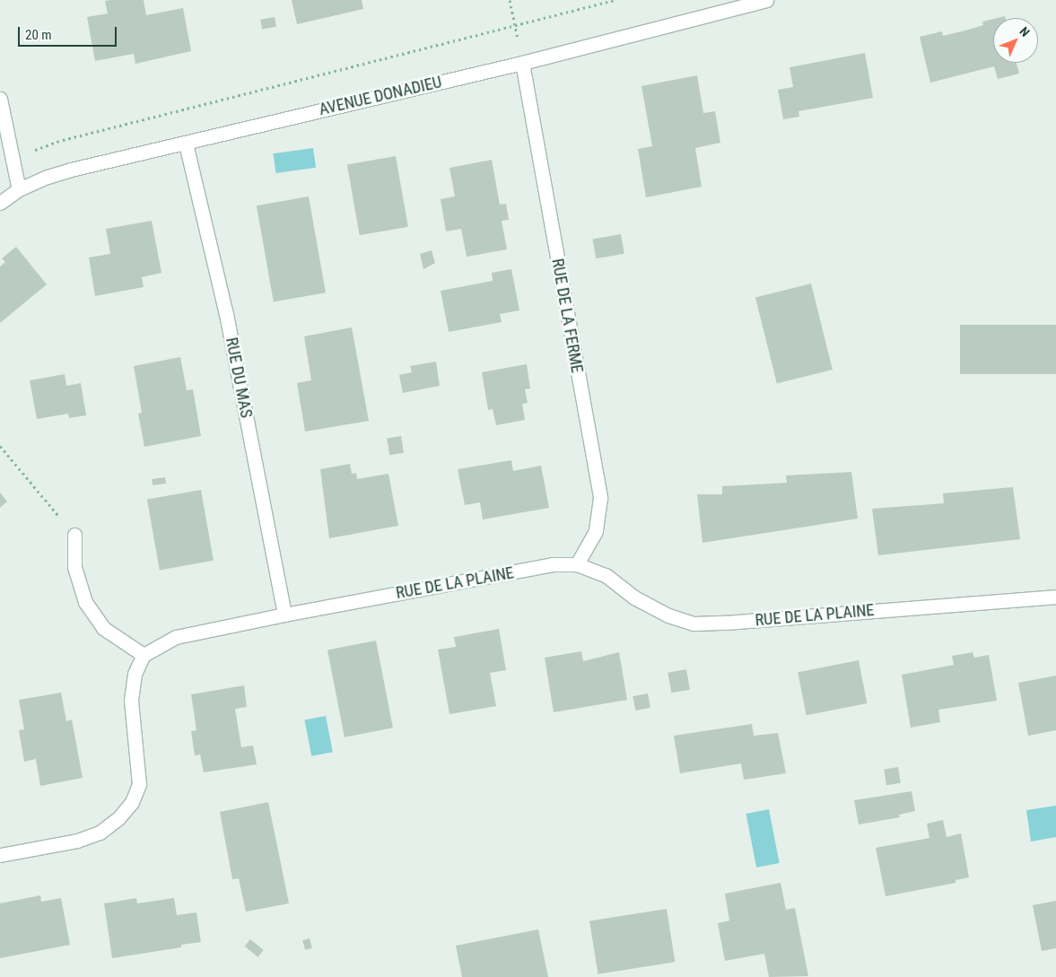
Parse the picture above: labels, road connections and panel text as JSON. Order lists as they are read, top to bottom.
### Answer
{
  "streets": {
    "street": [
      "AVENUE DONADIEU",
      "RUE DE LA FERME",
      "RUE DU MAS",
      "RUE DE LA PLAINE"
    ]
  },
  "crossings": [
    ["AVENUE DONADIEU", "RUE DE LA FERME"],
    ["AVENUE DONADIEU", "RUE DU MAS"],
    ["RUE DE LA FERME", "RUE DE LA PLAINE"],
    ["RUE DU MAS", "RUE DE LA PLAINE"]
  ],
  "scale_bar": "20 m",
  "north": "top right"
}
